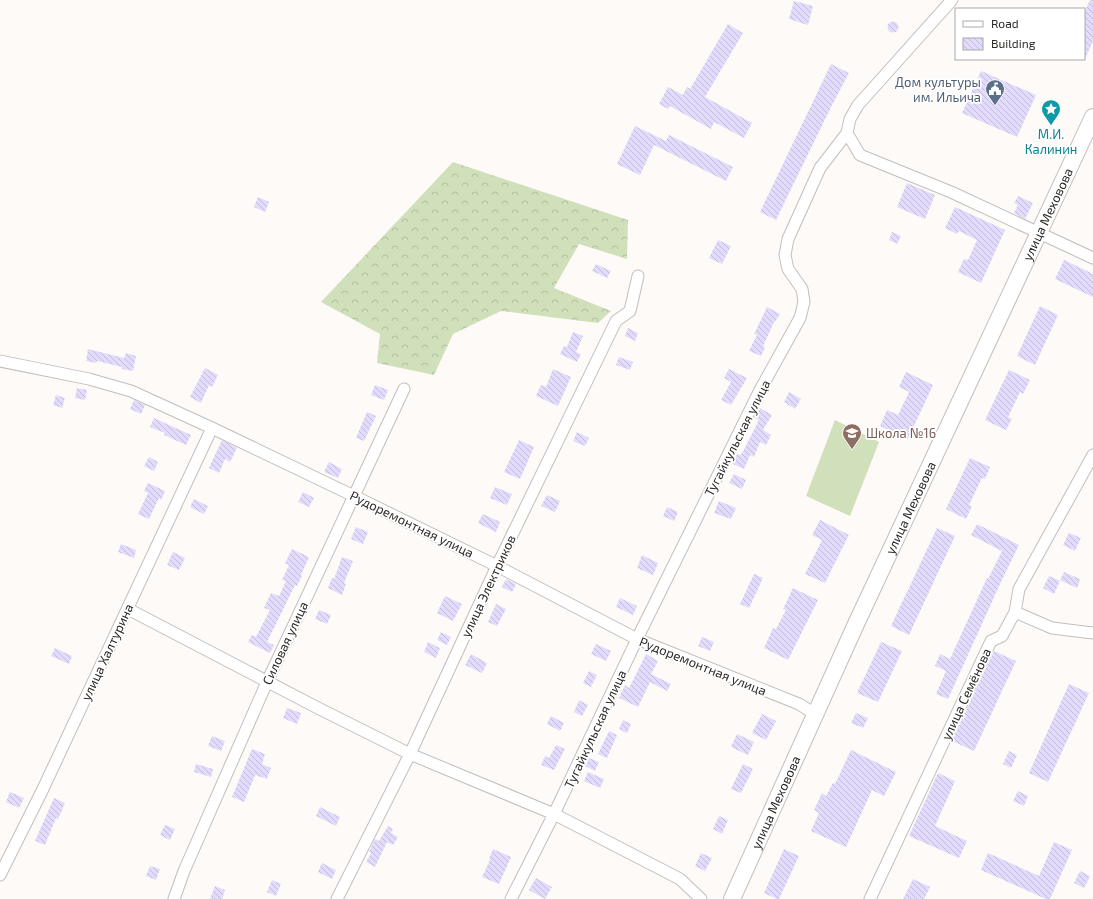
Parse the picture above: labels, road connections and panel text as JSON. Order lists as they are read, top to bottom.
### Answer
{
  "streets": {
    "street": [
      "улица Меховова",
      "Тугайкульская улица",
      "Рудоремонтная улица",
      "улица Электриков",
      "Силовая улица",
      "улица Халтурина",
      "улица Семёнова"
    ]
  },
  "crossings": [
    ["улица Меховова", "Рудоремонтная улица"],
    ["Тугайкульская улица", "Рудоремонтная улица"],
    ["Рудоремонтная улица", "улица Электриков"],
    ["Рудоремонтная улица", "Силовая улица"],
    ["Рудоремонтная улица", "улица Халтурина"]
  ],
  "places": {
    "public building": ["Дом культуры им. Ильича"],
    "place": ["М.И. Калинин"],
    "school or university": ["Школа №16"]
  },
  "legend": ["Road", "Building"]
}
